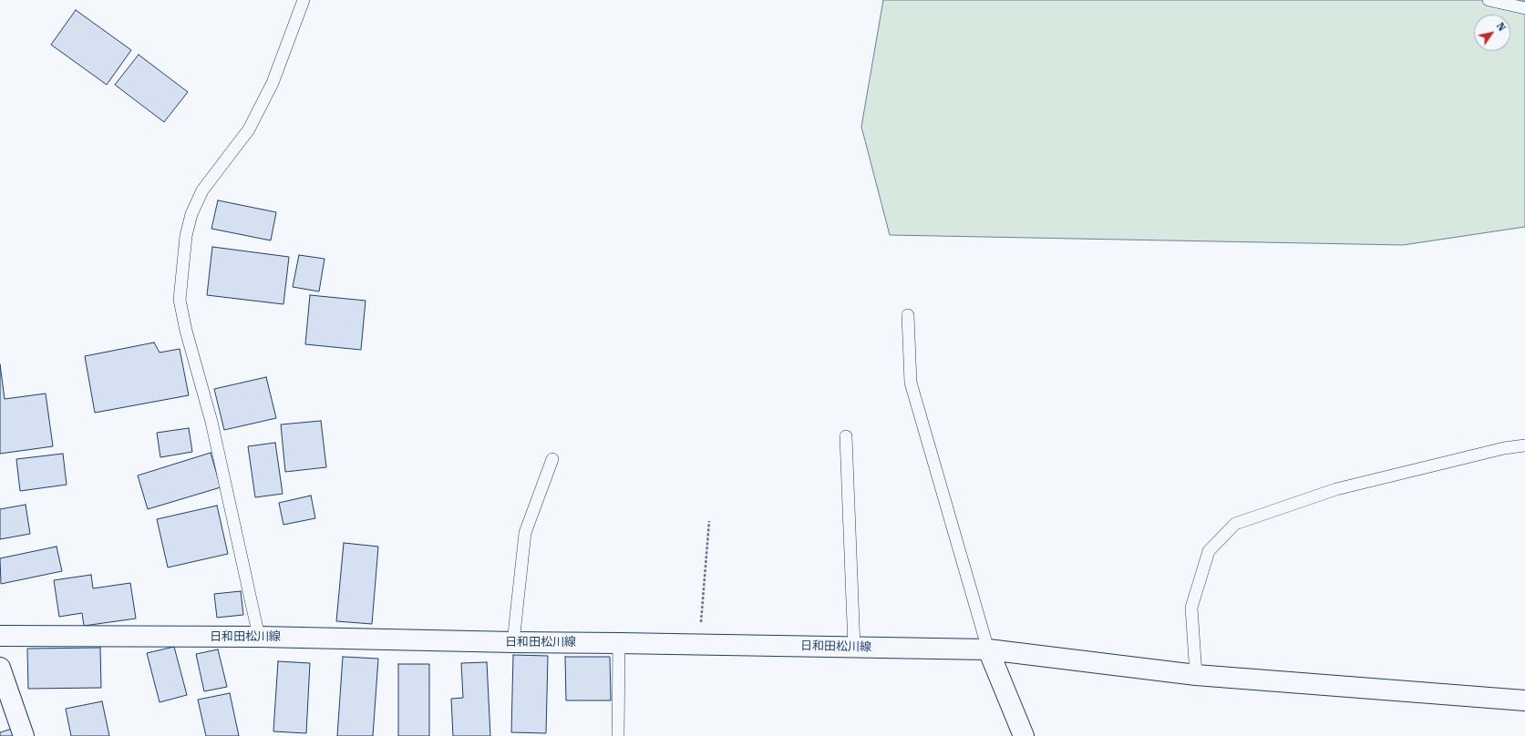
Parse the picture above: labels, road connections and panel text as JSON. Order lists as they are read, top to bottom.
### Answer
{
  "streets": {
    "main road": ["日和田松川線"]
  },
  "north": "top right"
}
